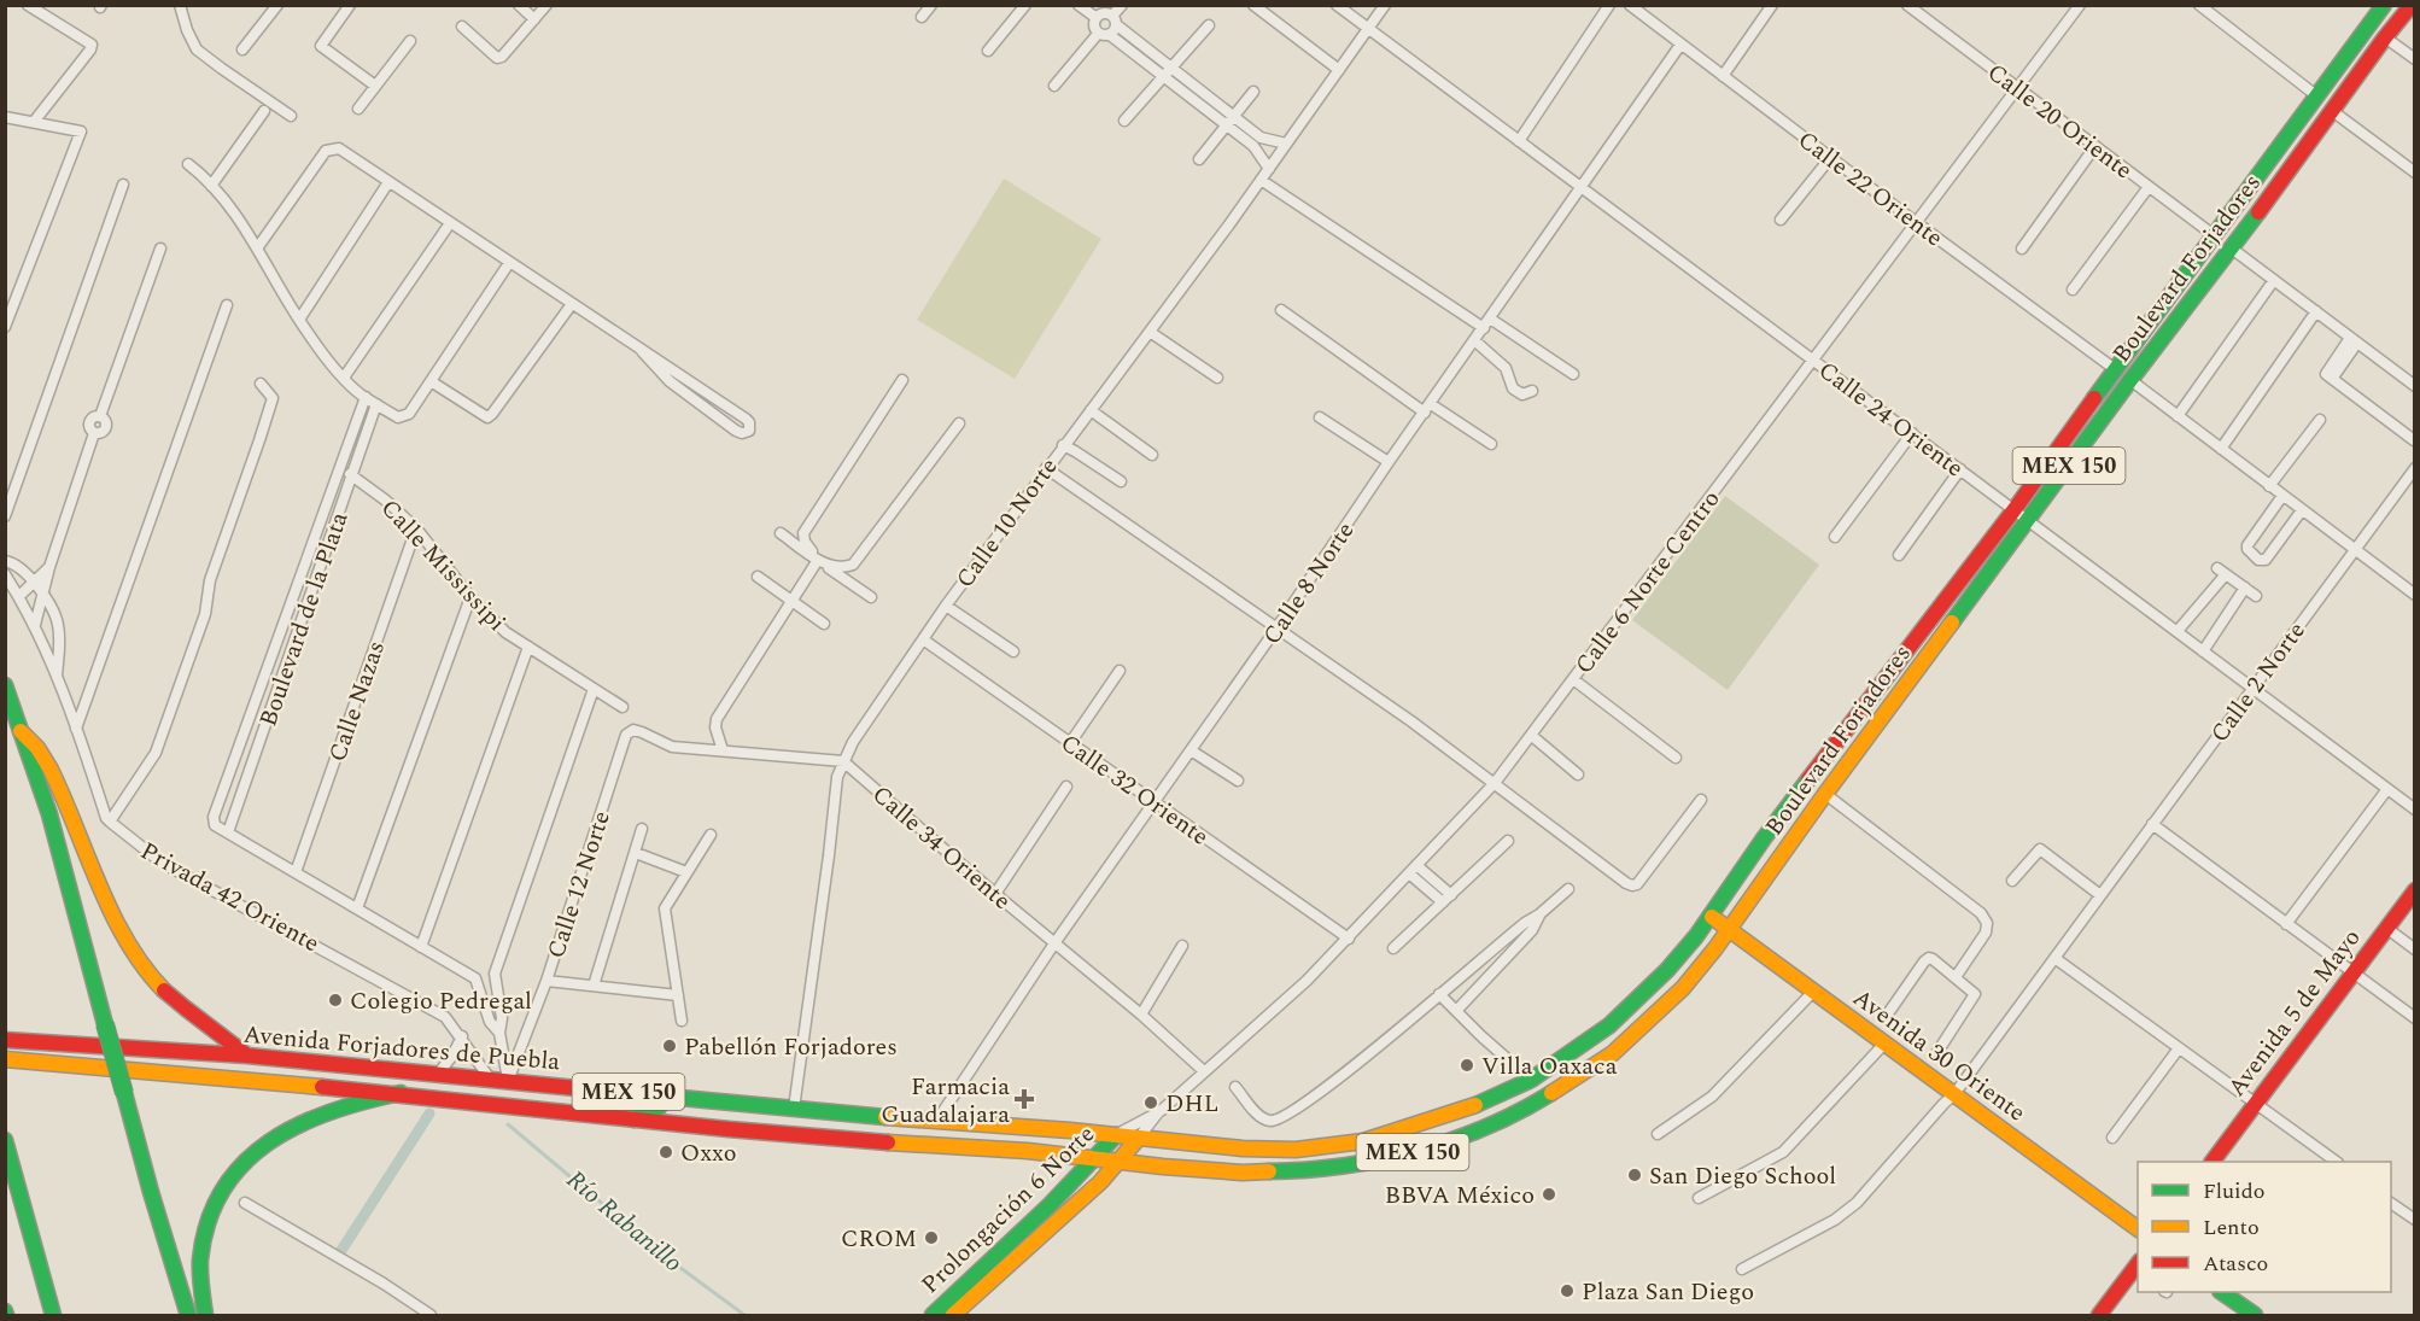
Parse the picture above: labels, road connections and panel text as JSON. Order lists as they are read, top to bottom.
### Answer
{
  "streets": {
    "main road": [
      "Boulevard Forjadores",
      "MEX 150",
      "Avenida 5 de Mayo",
      "Avenida Forjadores de Puebla",
      "Avenida 30 Oriente",
      "Prolongación 6 Norte"
    ],
    "street": [
      "Calle 20 Oriente",
      "Calle 22 Oriente",
      "Calle 24 Oriente",
      "Calle 10 Norte",
      "Calle Mississipi",
      "Calle 6 Norte Centro",
      "Calle 8 Norte",
      "Boulevard de la Plata",
      "Calle 2 Norte",
      "Calle Nazas",
      "Calle 32 Oriente",
      "Calle 34 Oriente",
      "Calle 12 Norte",
      "Privada 42 Oriente"
    ]
  },
  "crossings": [
    ["Calle 20 Oriente", "Boulevard Forjadores"],
    ["Calle 20 Oriente", "Calle 6 Norte Centro"],
    ["Calle 22 Oriente", "Boulevard Forjadores"],
    ["Calle 22 Oriente", "Calle 6 Norte Centro"],
    ["Calle 22 Oriente", "Calle 8 Norte"],
    ["Boulevard Forjadores", "Calle 24 Oriente"],
    ["Boulevard Forjadores", "Calle 6 Norte Centro"],
    ["Boulevard Forjadores", "Avenida Forjadores de Puebla"],
    ["Boulevard Forjadores", "Avenida 30 Oriente"],
    ["Boulevard Forjadores", "Prolongación 6 Norte"],
    ["Calle 24 Oriente", "Calle 10 Norte"],
    ["Calle 24 Oriente", "Calle 6 Norte Centro"],
    ["Calle 24 Oriente", "Calle 8 Norte"],
    ["Calle 24 Oriente", "Calle 2 Norte"],
    ["Calle 10 Norte", "Calle 32 Oriente"],
    ["Calle 10 Norte", "Calle 34 Oriente"],
    ["Calle 10 Norte", "Avenida Forjadores de Puebla"],
    ["Calle Mississipi", "Boulevard de la Plata"],
    ["Calle Mississipi", "Calle Nazas"],
    ["Calle 6 Norte Centro", "Calle 32 Oriente"],
    ["Calle 6 Norte Centro", "Calle 34 Oriente"],
    ["Calle 6 Norte Centro", "Avenida Forjadores de Puebla"],
    ["Calle 6 Norte Centro", "Prolongación 6 Norte"],
    ["Calle 8 Norte", "Calle 32 Oriente"],
    ["Calle 8 Norte", "Calle 34 Oriente"],
    ["Calle 8 Norte", "Avenida Forjadores de Puebla"],
    ["Calle 2 Norte", "Avenida 30 Oriente"],
    ["Calle 12 Norte", "Avenida Forjadores de Puebla"],
    ["Privada 42 Oriente", "Avenida Forjadores de Puebla"],
    ["Avenida Forjadores de Puebla", "Prolongación 6 Norte"]
  ],
  "water": ["Río Rabanillo"],
  "places": {
    "other": [
      "Colegio Pedregal",
      "Pabellón Forjadores",
      "Villa Oaxaca",
      "DHL",
      "Oxxo",
      "San Diego School",
      "BBVA México",
      "CROM",
      "Plaza San Diego"
    ],
    "health": ["Farmacia Guadalajara"]
  },
  "legend": ["Fluido", "Lento", "Atasco"]
}
